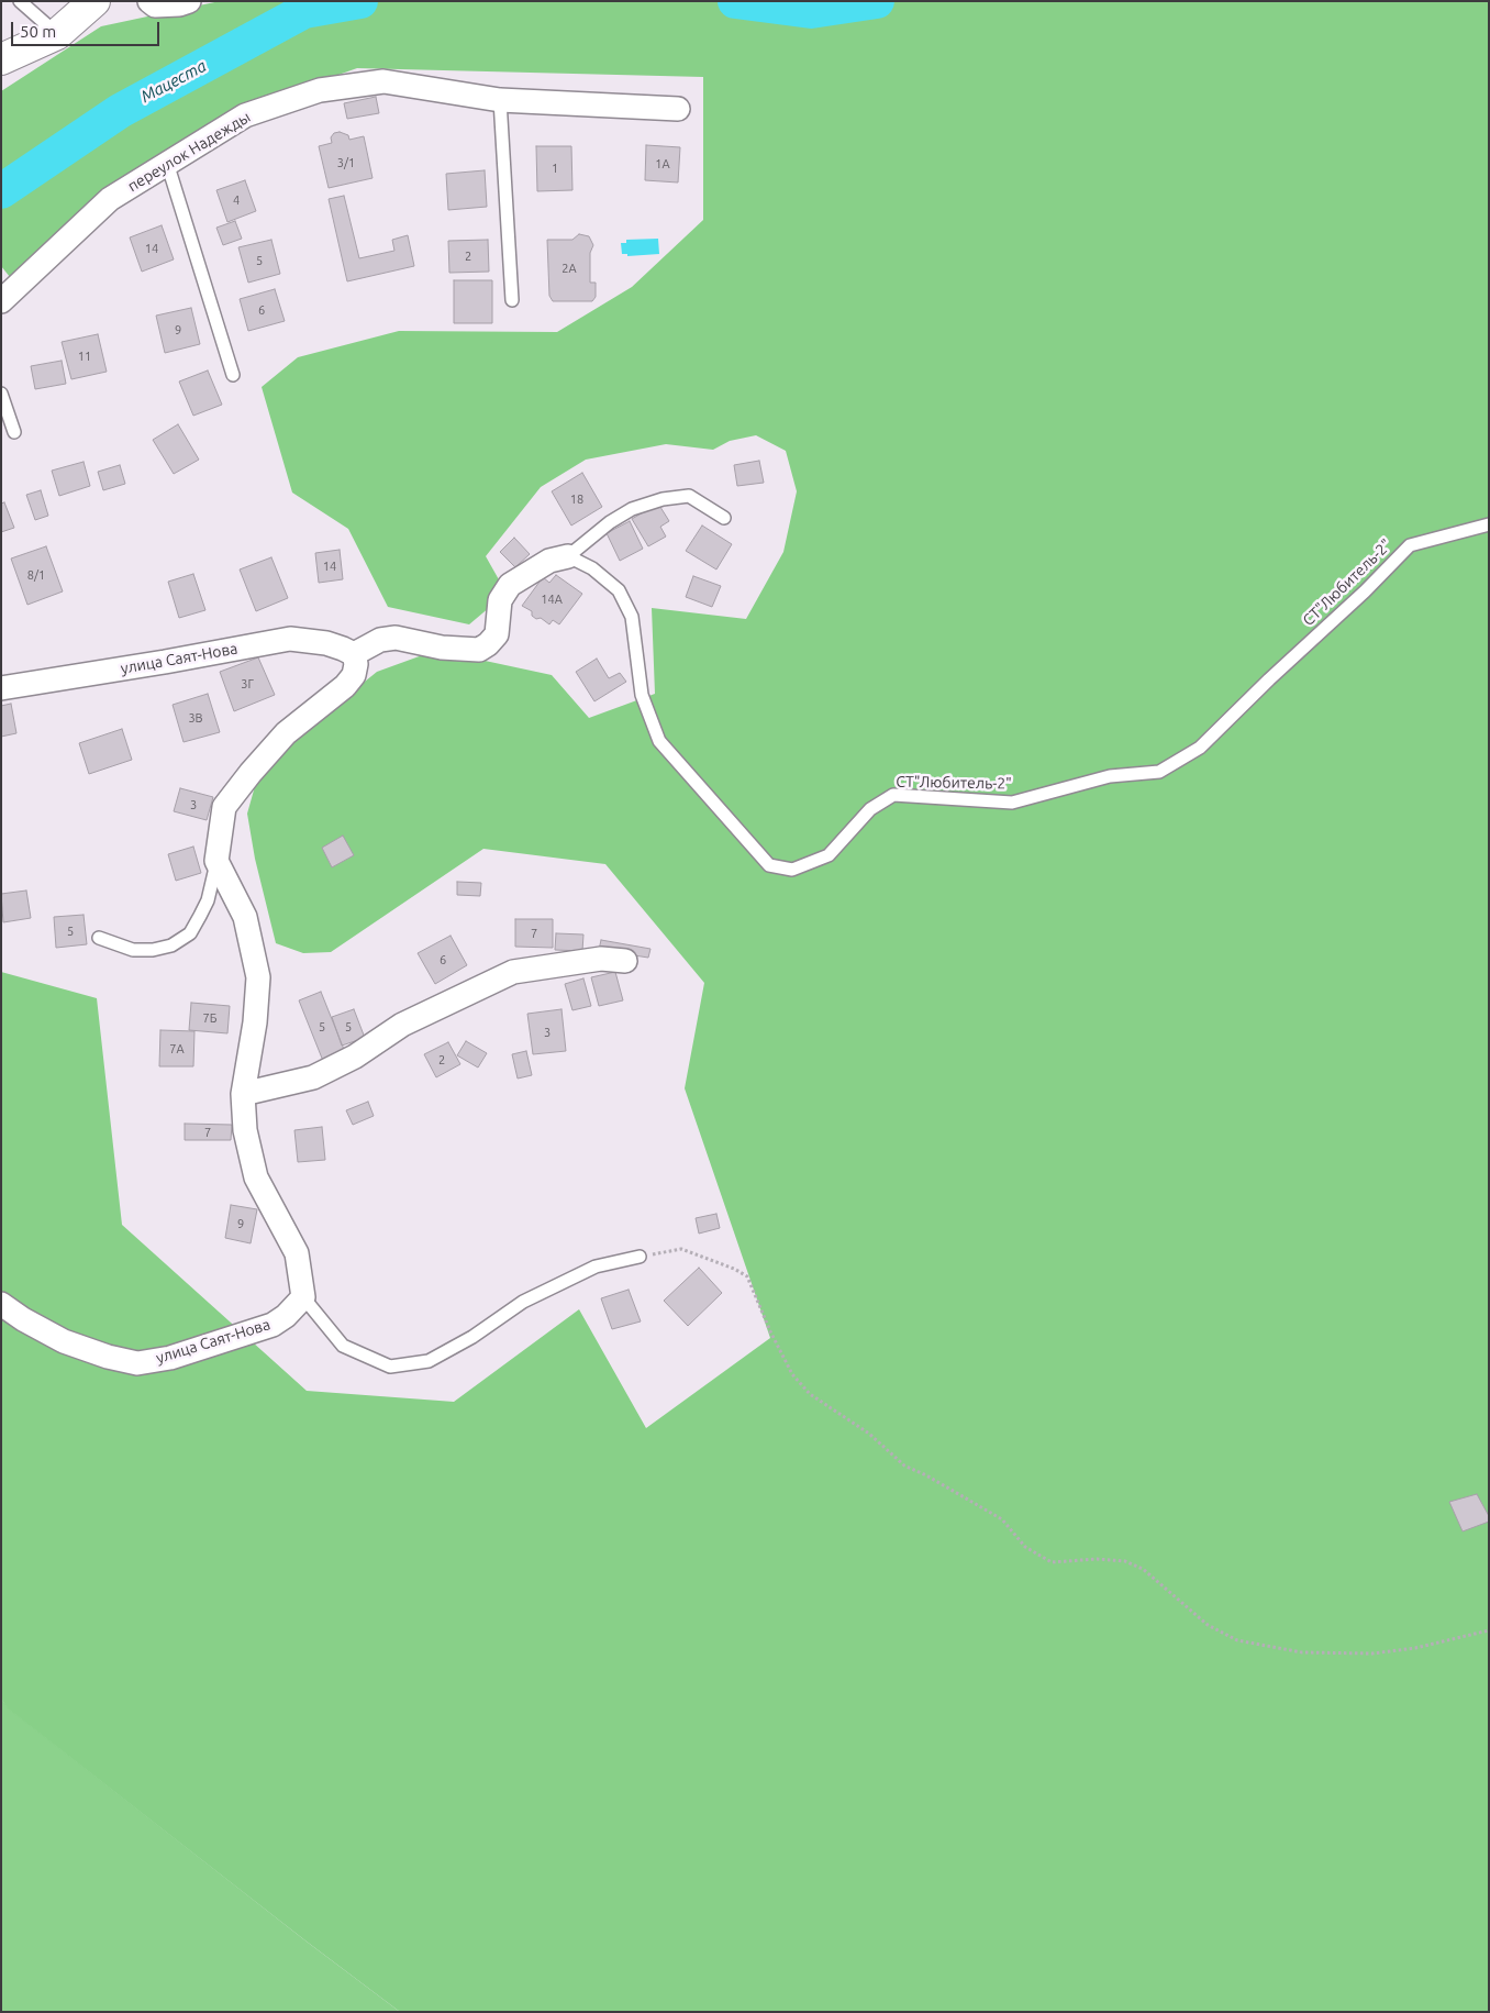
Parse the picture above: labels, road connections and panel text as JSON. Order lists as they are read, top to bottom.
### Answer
{
  "streets": {
    "street": ["переулок Надежды", "улица Саят-Нова"],
    "lane": ["СТ\"Любитель-2\""]
  },
  "water": ["Мацеста"],
  "house_numbers": [
    "3/1",
    "1А",
    "1",
    "4",
    "14",
    "2",
    "5",
    "2А",
    "6",
    "9",
    "11",
    "18",
    "14",
    "8/1",
    "14А",
    "3Г",
    "3В",
    "3",
    "5",
    "7",
    "6",
    "7Б",
    "5",
    "5",
    "3",
    "7А",
    "2",
    "7",
    "9"
  ],
  "scale_bar": "50 m"
}
